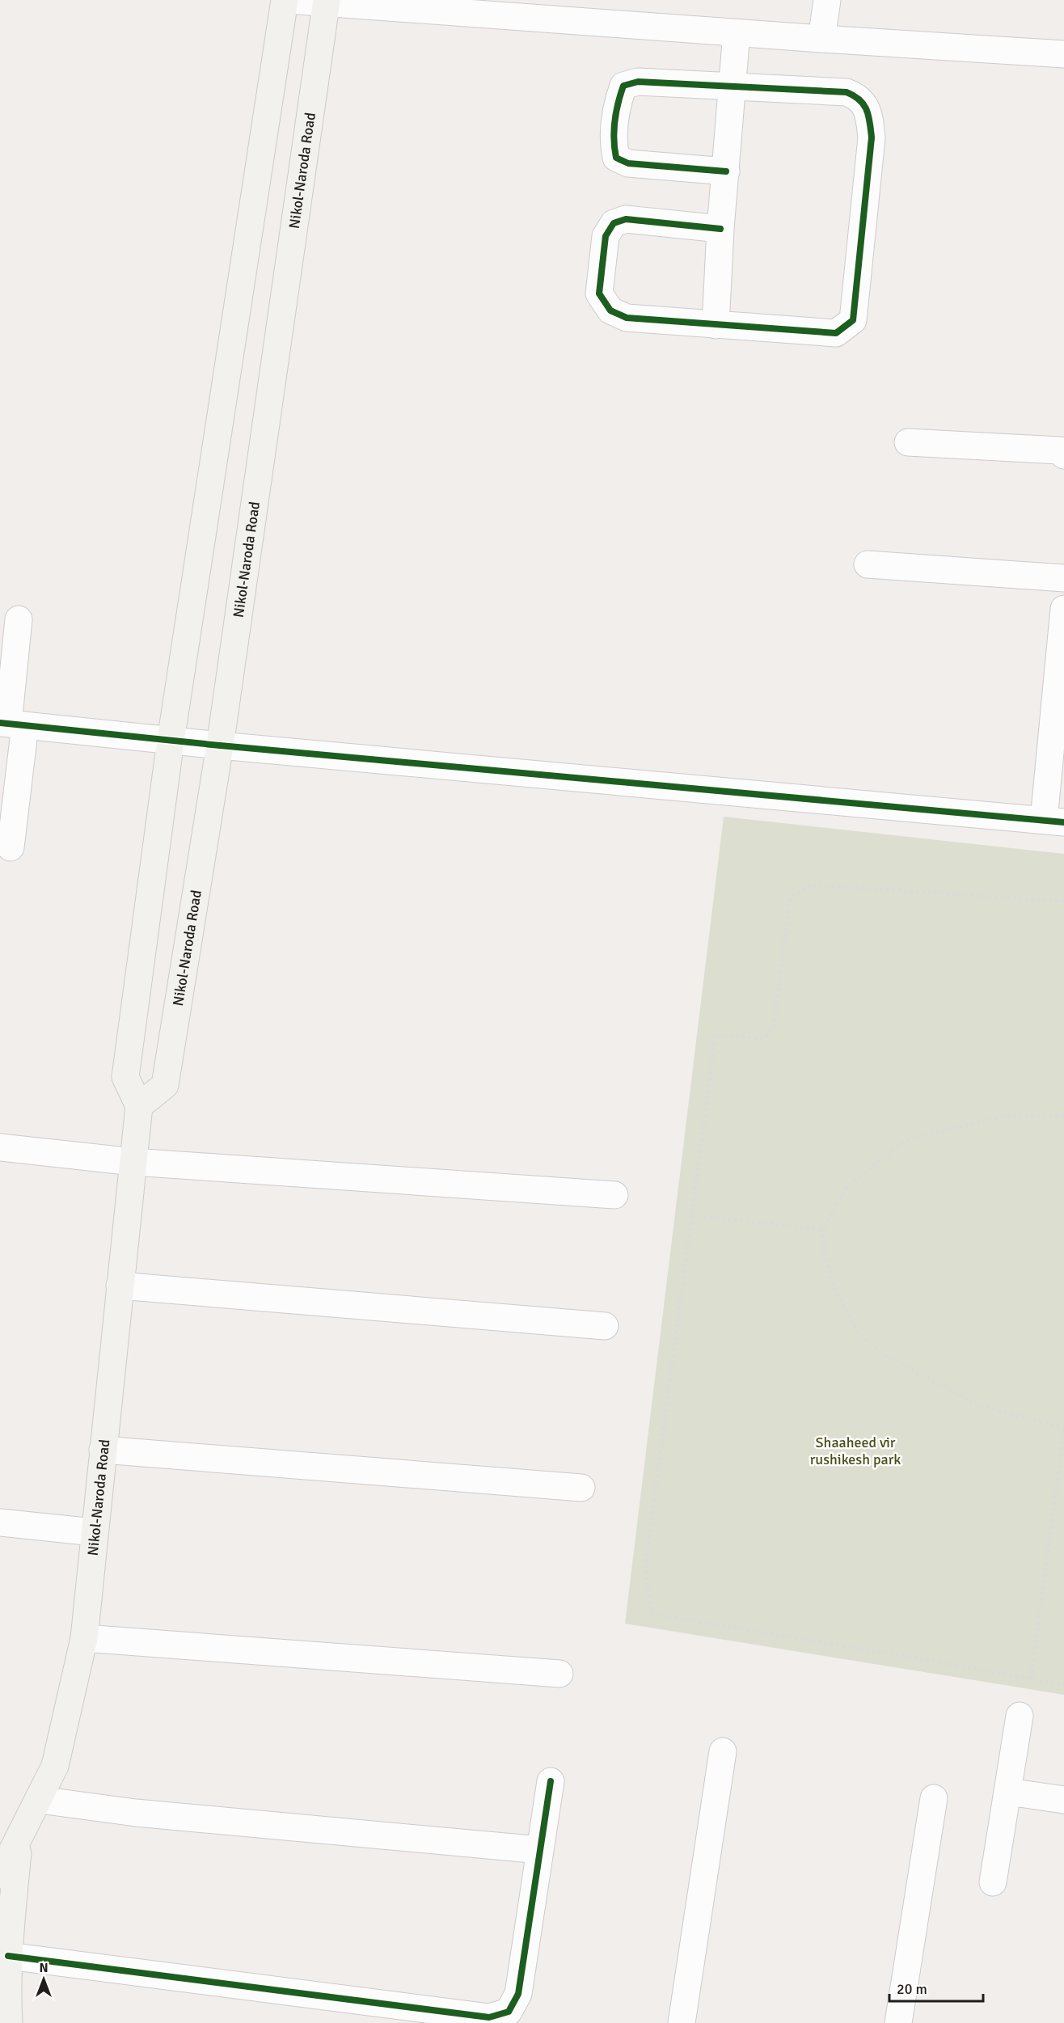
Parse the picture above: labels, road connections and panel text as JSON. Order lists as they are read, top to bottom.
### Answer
{
  "streets": {
    "main road": ["Nikol-Naroda Road"]
  },
  "parks": ["Shaaheed vir rushikesh park"],
  "scale_bar": "20 m",
  "north": "top"
}
